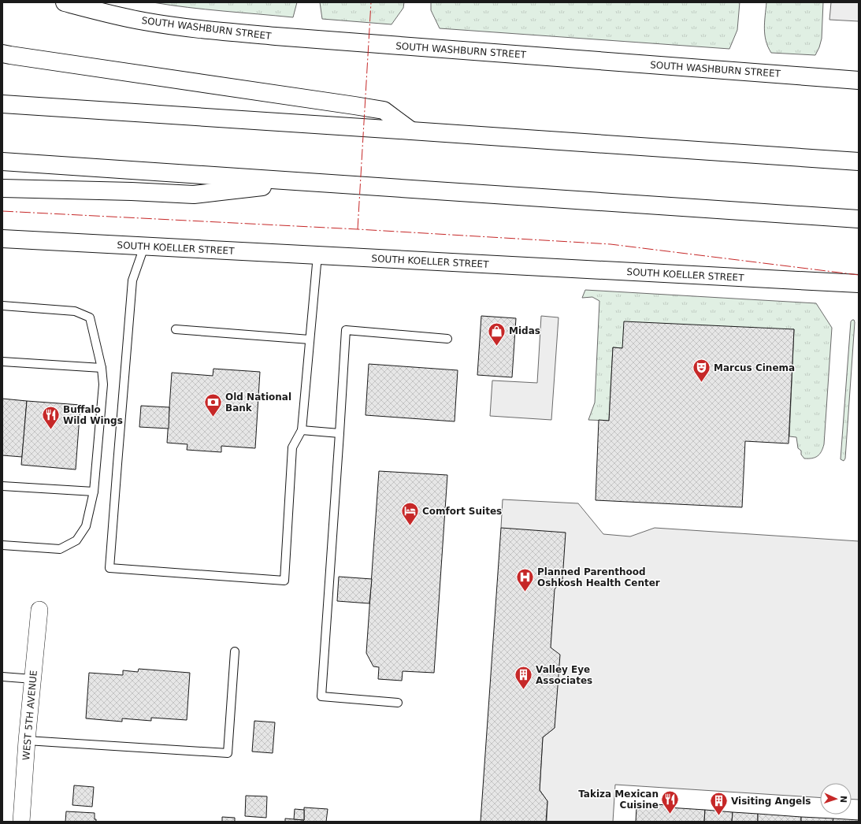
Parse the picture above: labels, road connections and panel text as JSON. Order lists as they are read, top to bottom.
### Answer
{
  "streets": {
    "main road": ["SOUTH WASHBURN STREET", "SOUTH KOELLER STREET"],
    "street": ["WEST 5TH AVENUE"]
  },
  "places": {
    "shop": ["Midas"],
    "theatre": ["Marcus Cinema"],
    "bank": ["Old National Bank"],
    "restaurant": ["Buffalo Wild Wings", "Takiza Mexican Cuisine"],
    "hotel": ["Comfort Suites"],
    "hospital": ["Planned Parenthood Oshkosh Health Center"],
    "building": ["Valley Eye Associates", "Visiting Angels"]
  },
  "north": "right"
}
